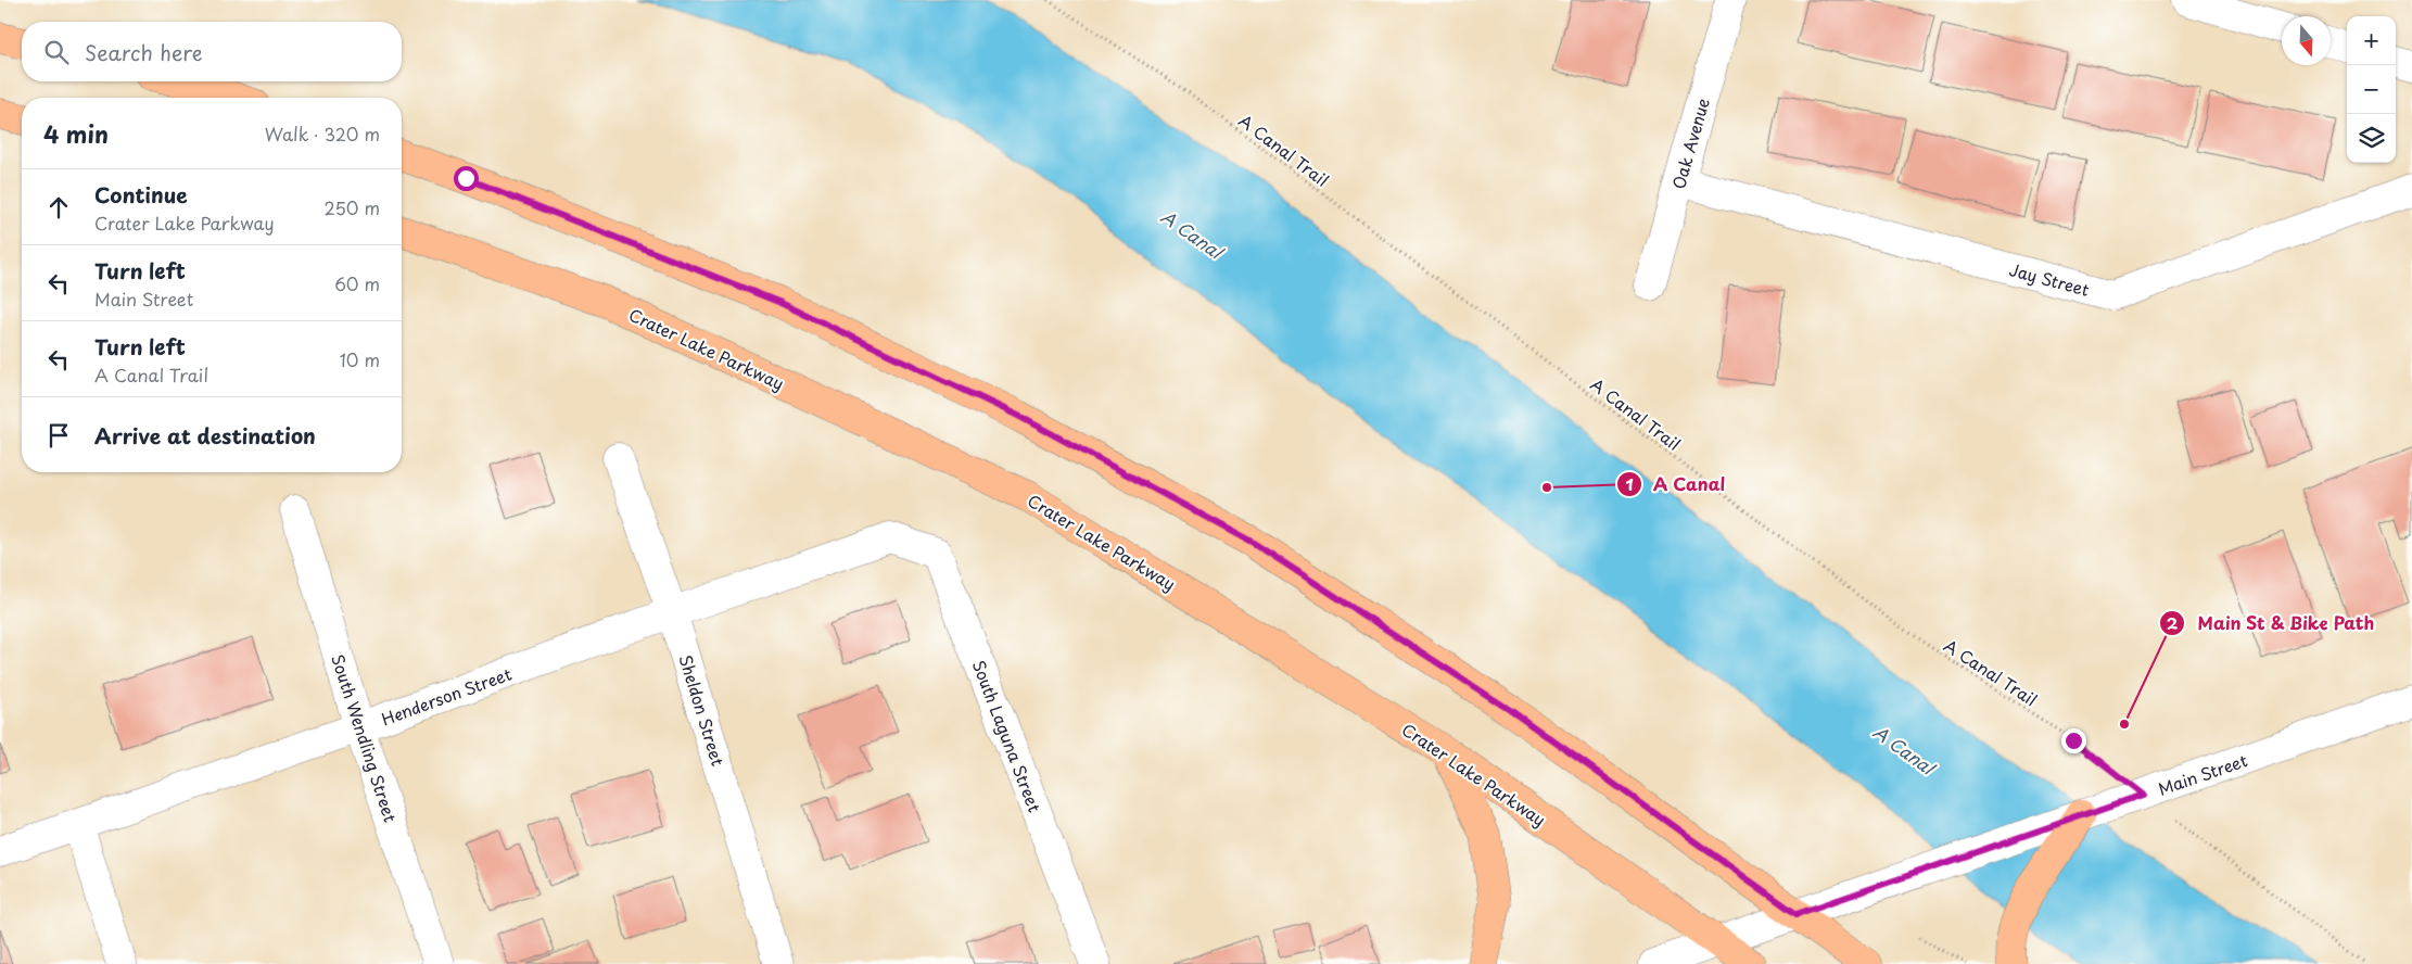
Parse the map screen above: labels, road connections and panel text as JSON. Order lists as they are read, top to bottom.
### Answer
{
  "streets": {
    "main road": ["Crater Lake Parkway"],
    "street": [
      "Oak Avenue",
      "Jay Street",
      "Henderson Street",
      "Sheldon Street",
      "South Laguna Street",
      "South Wendling Street",
      "Main Street"
    ],
    "path": ["A Canal Trail"]
  },
  "crossings": [
    ["Oak Avenue", "Jay Street"],
    ["A Canal Trail", "Main Street"],
    ["Crater Lake Parkway", "Main Street"],
    ["Henderson Street", "Sheldon Street"],
    ["Henderson Street", "South Laguna Street"],
    ["Henderson Street", "South Wendling Street"]
  ],
  "water": ["A Canal"],
  "places": ["A Canal", "Main St & Bike Path"],
  "north": "bottom",
  "page": {
    "map_buttons": ["+", "−"],
    "search": "Search here",
    "heading": ["4 min", "Walk · 320 m"],
    "list": [
      ["Continue", "Crater Lake Parkway", "250 m"],
      ["Turn left", "Main Street", "60 m"],
      ["Turn left", "A Canal Trail", "10 m"],
      "Arrive at destination"
    ]
  }
}
